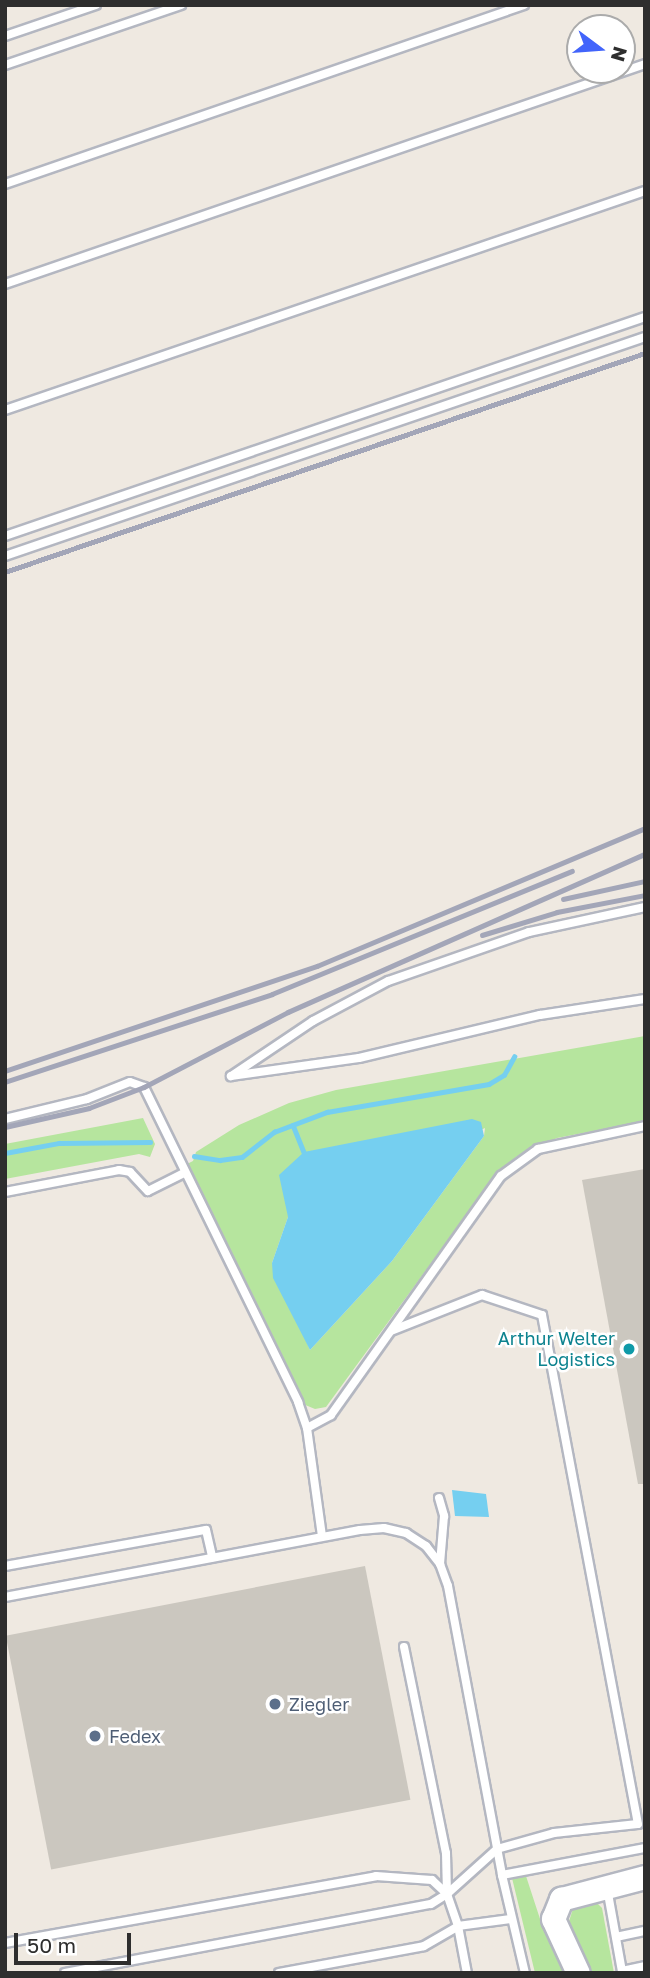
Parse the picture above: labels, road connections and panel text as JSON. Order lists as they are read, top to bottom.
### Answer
{
  "places": ["Arthur Welter Logistics", "Ziegler", "Fedex"],
  "scale_bar": "50 m",
  "north": "right"
}
